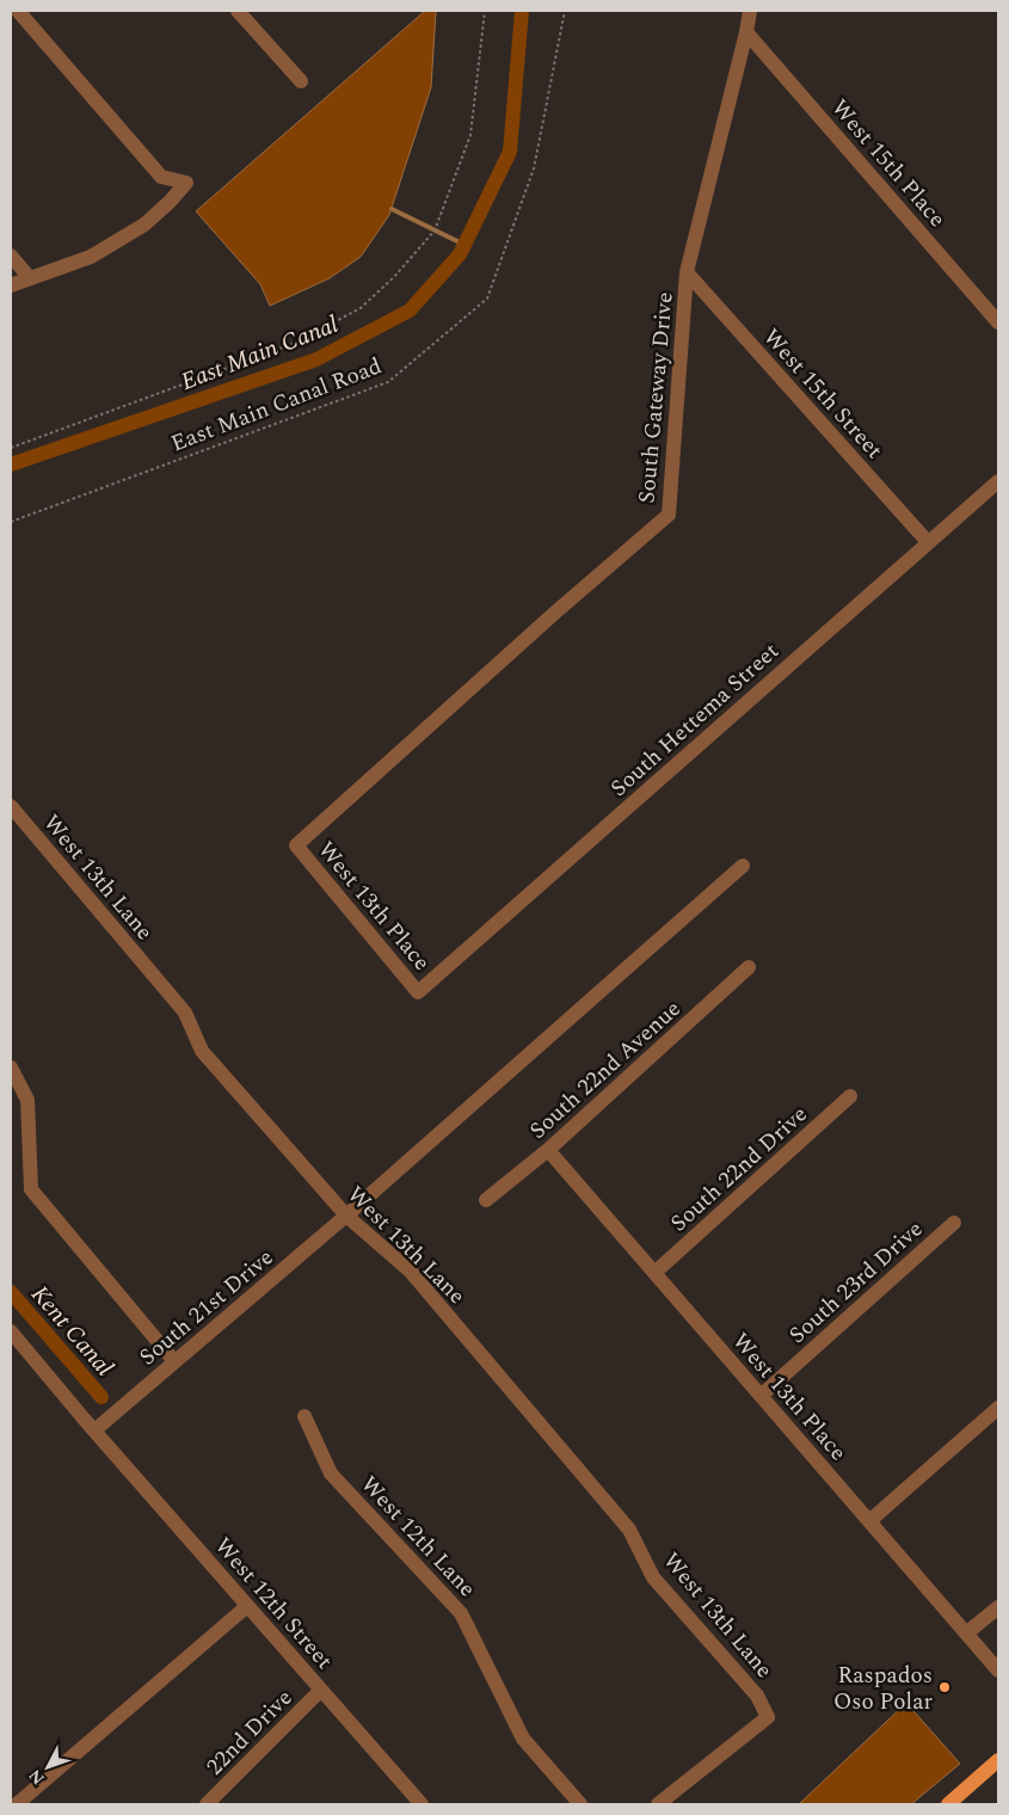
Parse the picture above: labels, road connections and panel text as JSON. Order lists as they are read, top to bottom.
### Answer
{
  "streets": {
    "street": [
      "West 15th Place",
      "West 15th Street",
      "South Gateway Drive",
      "South Hettema Street",
      "West 13th Lane",
      "West 13th Place",
      "South 22nd Avenue",
      "South 22nd Drive",
      "South 23rd Drive",
      "South 21st Drive",
      "West 12th Lane",
      "West 12th Street",
      "22nd Drive"
    ],
    "path": ["East Main Canal Road"]
  },
  "crossings": [
    ["West 15th Place", "South Gateway Drive"],
    ["West 15th Street", "South Gateway Drive"],
    ["West 15th Street", "South Hettema Street"],
    ["South Gateway Drive", "West 13th Place"],
    ["South Hettema Street", "West 13th Place"],
    ["West 13th Lane", "South 21st Drive"],
    ["West 13th Place", "South 22nd Avenue"],
    ["West 13th Place", "South 22nd Drive"],
    ["West 13th Place", "South 23rd Drive"],
    ["South 21st Drive", "West 12th Street"],
    ["West 12th Street", "22nd Drive"]
  ],
  "water": ["East Main Canal", "Kent Canal"],
  "places": ["Raspados Oso Polar"],
  "north": "bottom left"
}
